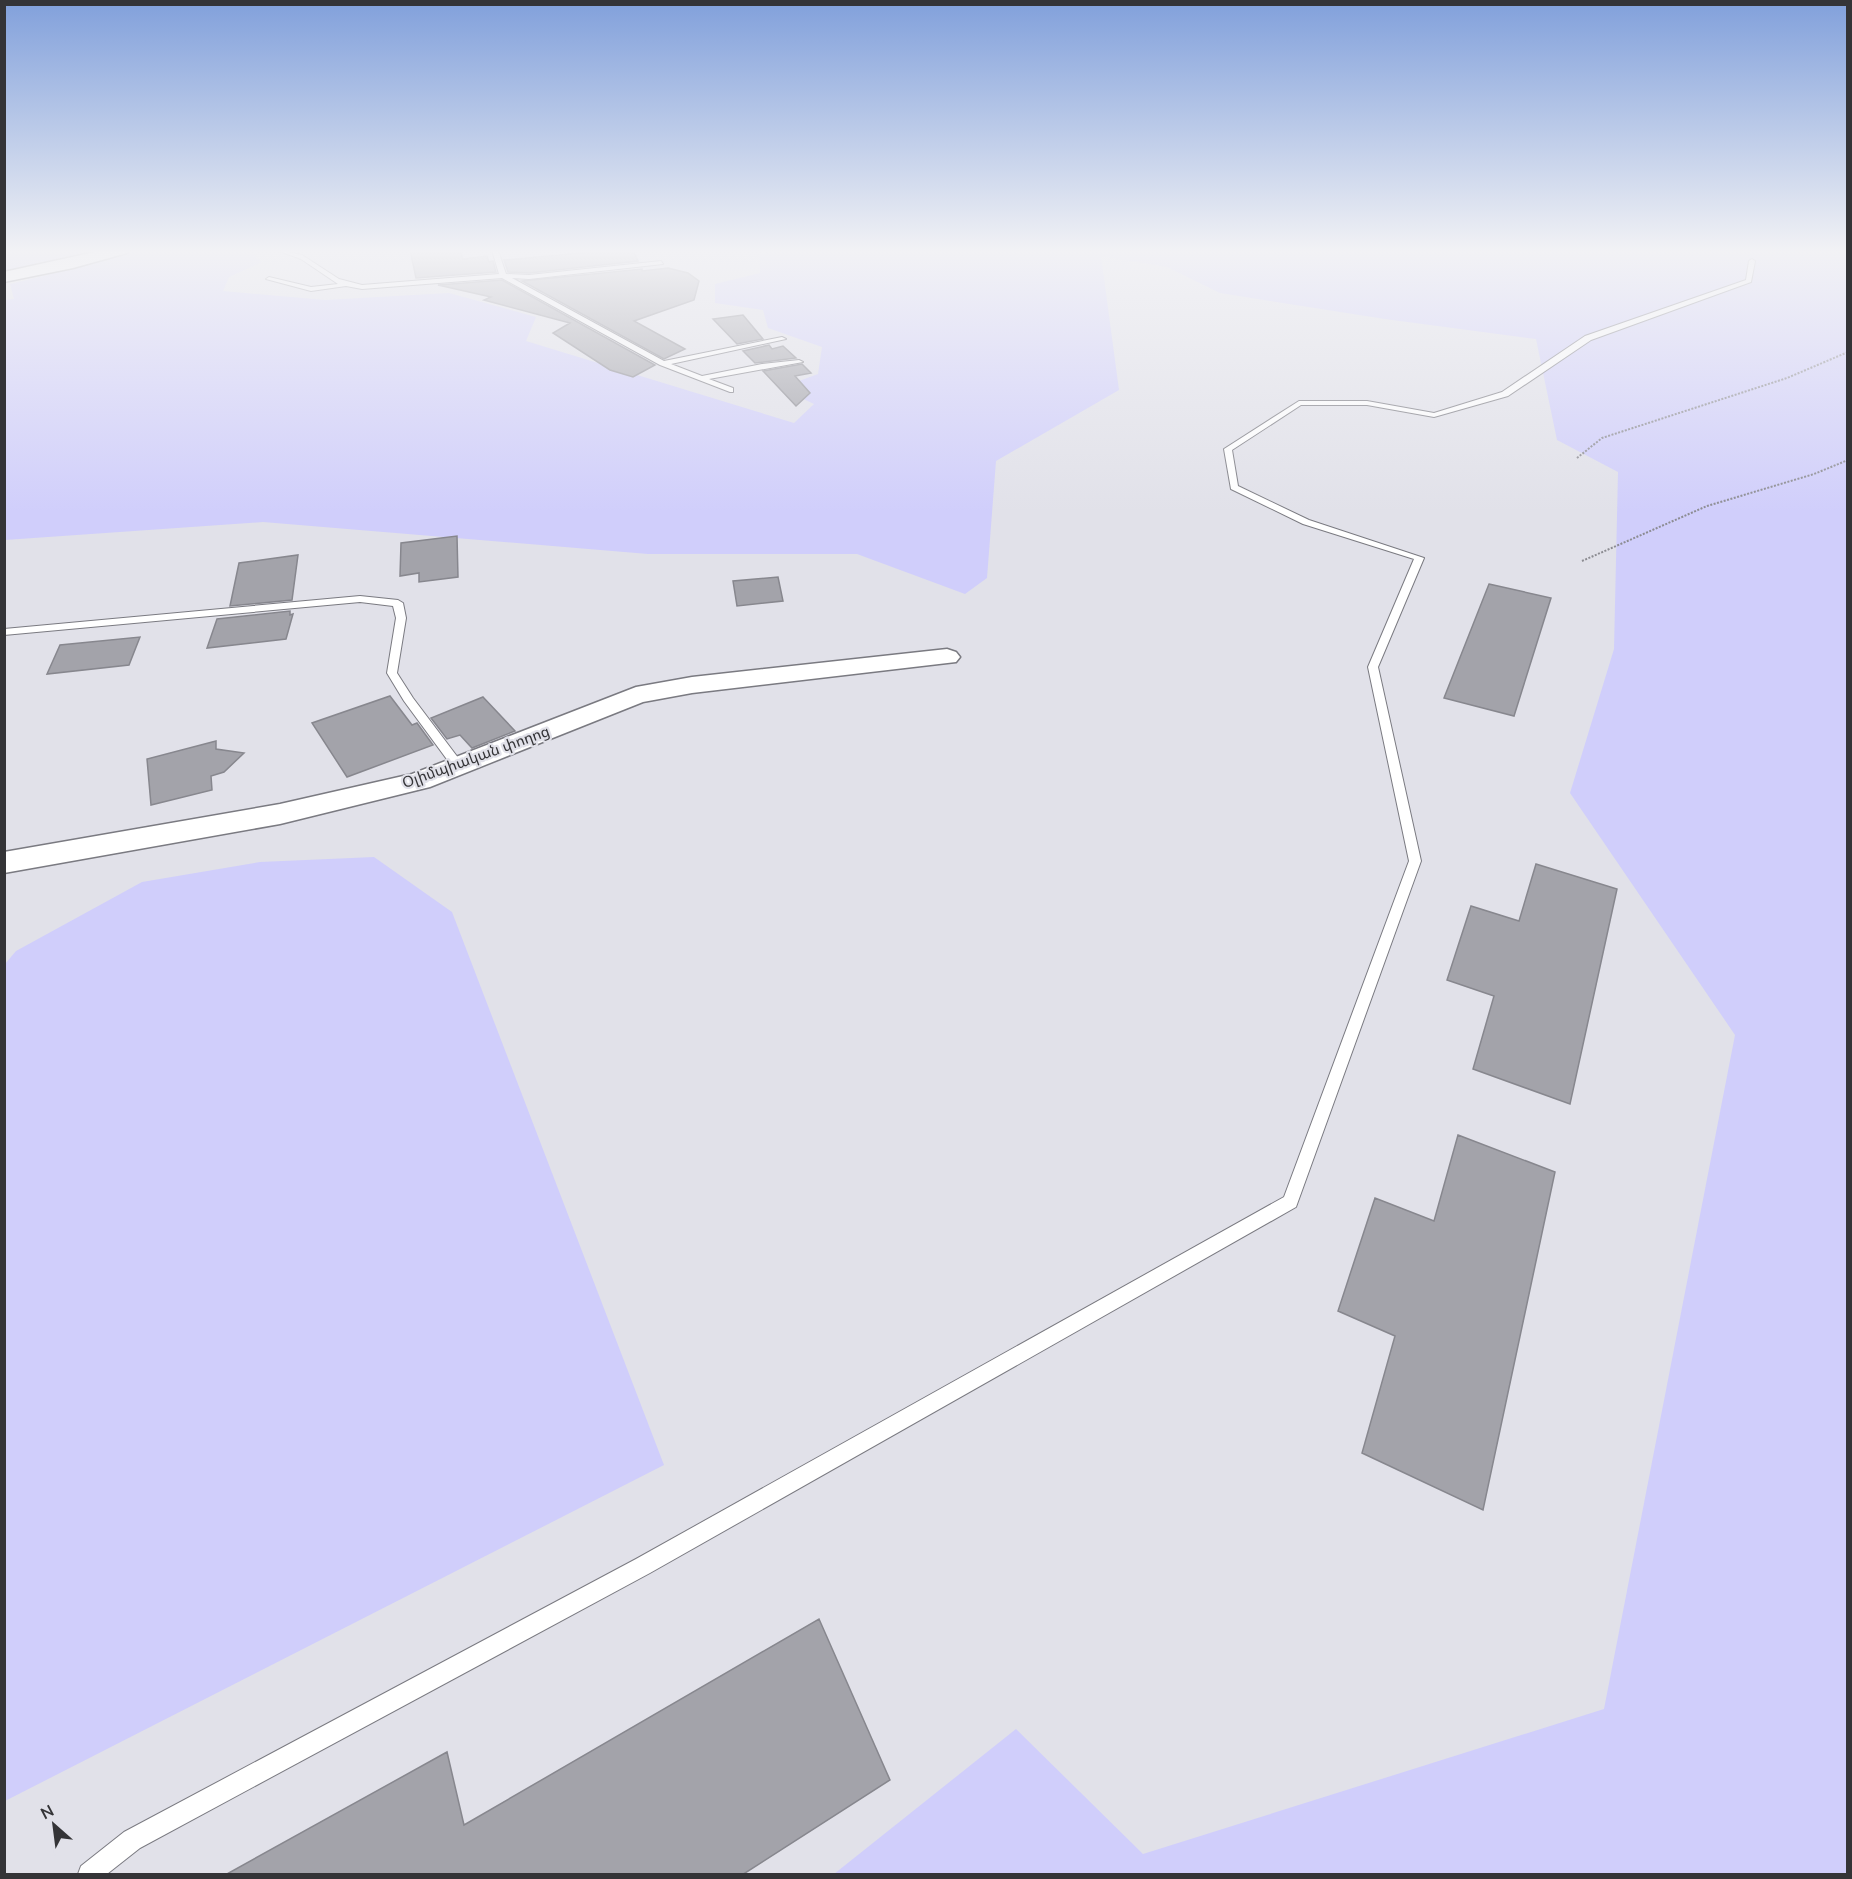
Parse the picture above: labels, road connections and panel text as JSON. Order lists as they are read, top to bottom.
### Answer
{
  "streets": {
    "street": ["Օլիմպիական փողոց"]
  },
  "north": "top left"
}
